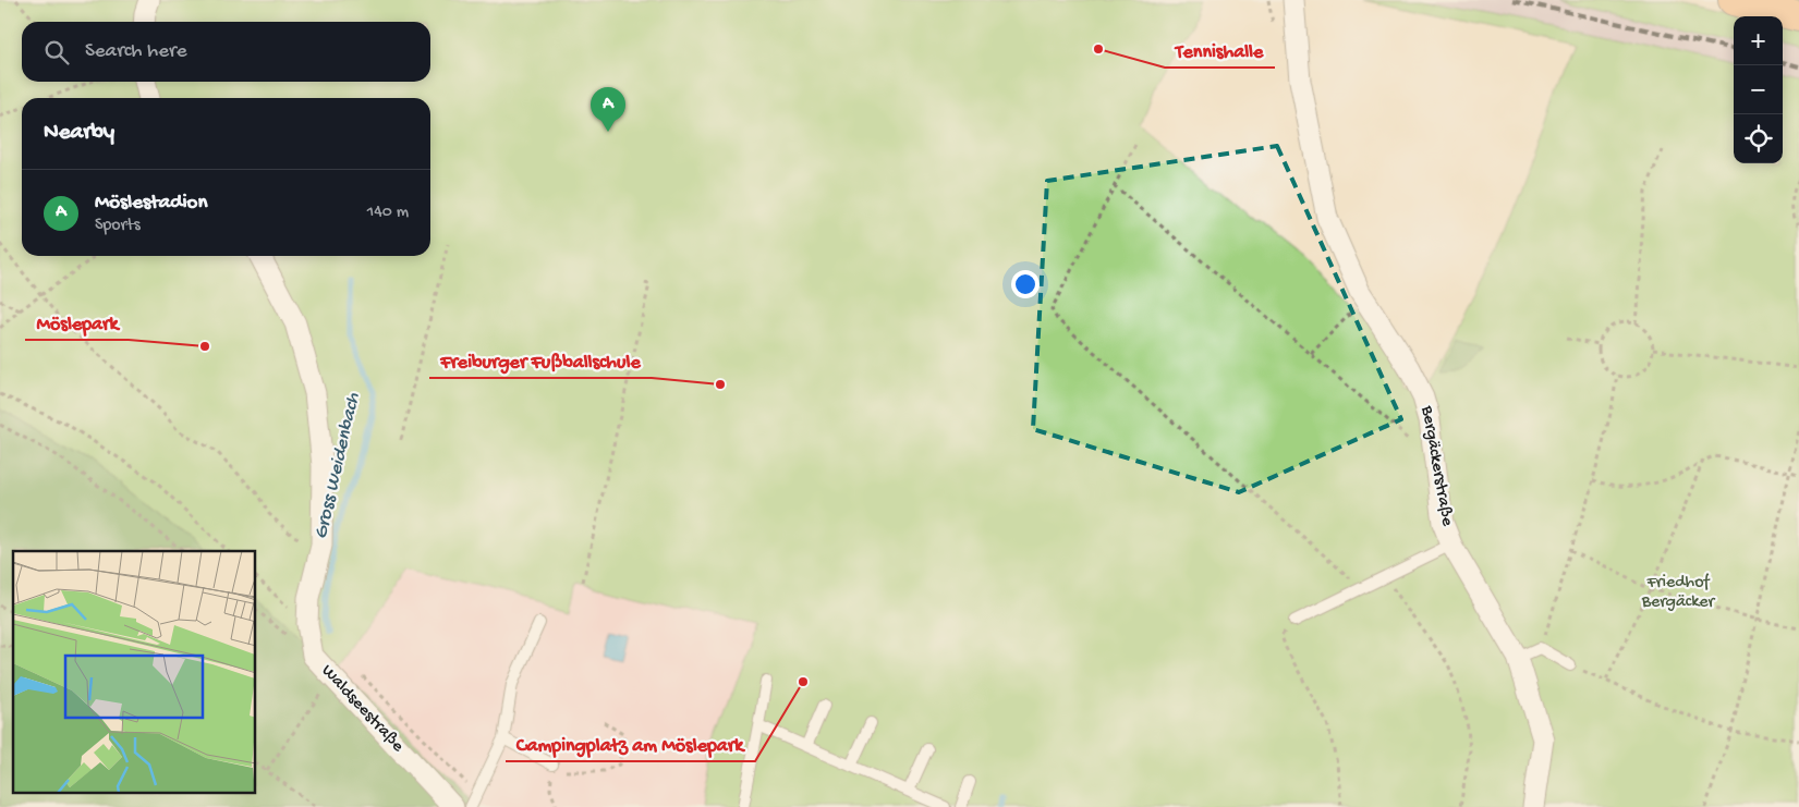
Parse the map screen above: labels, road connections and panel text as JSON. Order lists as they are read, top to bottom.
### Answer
{
  "streets": {
    "street": ["Bergäckerstraße", "Waldseestraße"]
  },
  "water": ["Gross Weidenbach"],
  "parks": ["Friedhof Bergäcker"],
  "places": [
    "Tennishalle",
    "Möslepark",
    "Freiburger Fußballschule",
    "Campingplatz am Möslepark"
  ],
  "page": {
    "map_buttons": ["+", "−"],
    "search": "Search here",
    "pins": "A",
    "heading": "Nearby",
    "list": [
      {
        "mark": "A",
        "name": "Möslestadion",
        "note": "Sports",
        "value": "140 m"
      }
    ]
  }
}
